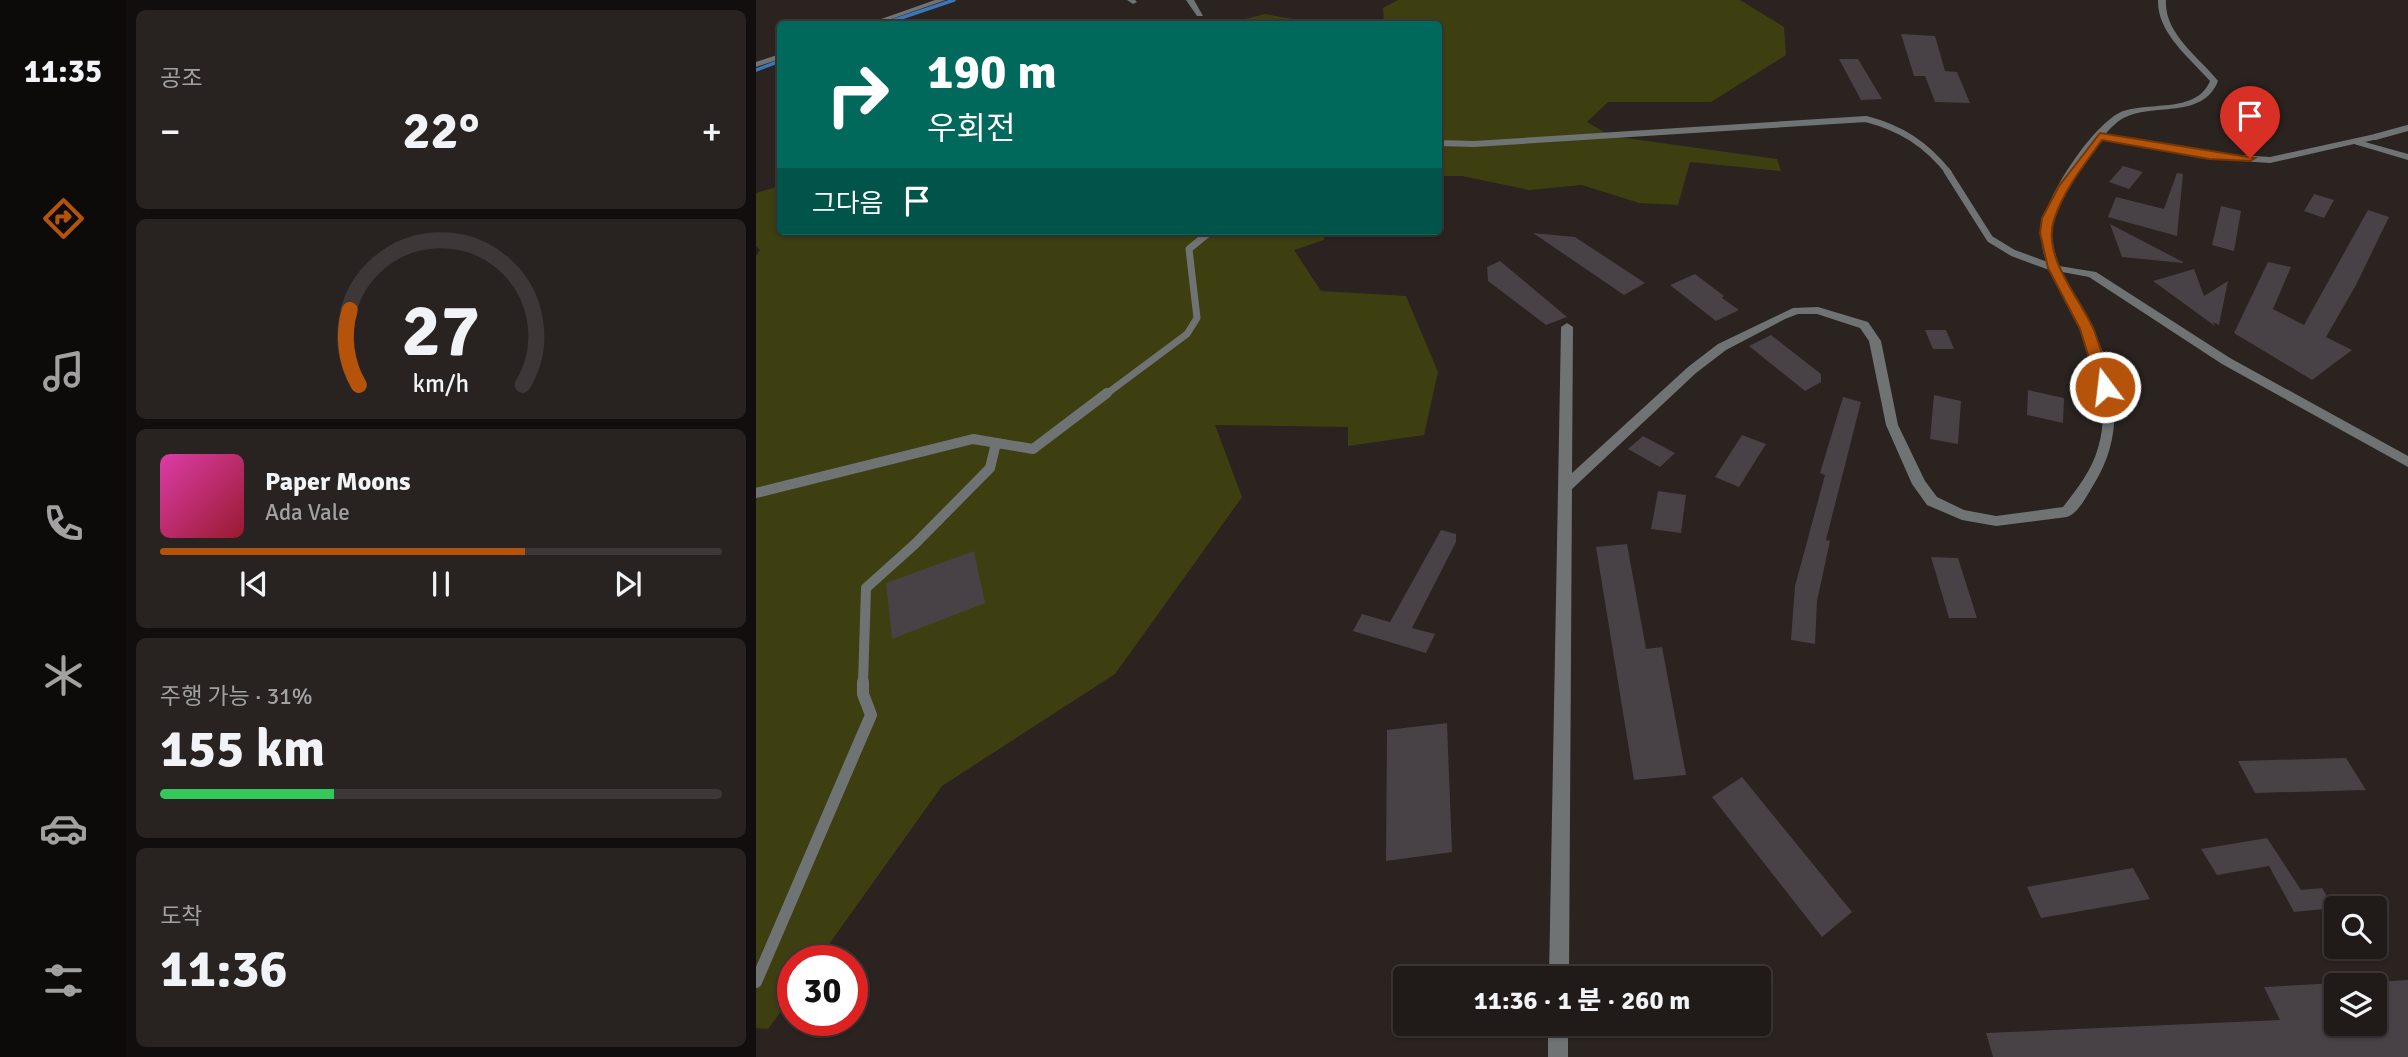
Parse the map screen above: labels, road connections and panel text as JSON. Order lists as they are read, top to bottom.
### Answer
{
  "page": {
    "tabs": "11:35",
    "tile": [
      "공조",
      ["주행 가능 · 31%", "155 km"],
      ["도착", "11:36"]
    ],
    "turn": ["190 m", "우회전"],
    "heat": ["−", "22°", "+"],
    "then": "그다음",
    "song": ["Paper Moons", "Ada Vale"],
    "limit": "30",
    "trip": "11:36 · 1 분 · 260 m",
    "gauge": ["27", "km/h"]
  }
}
